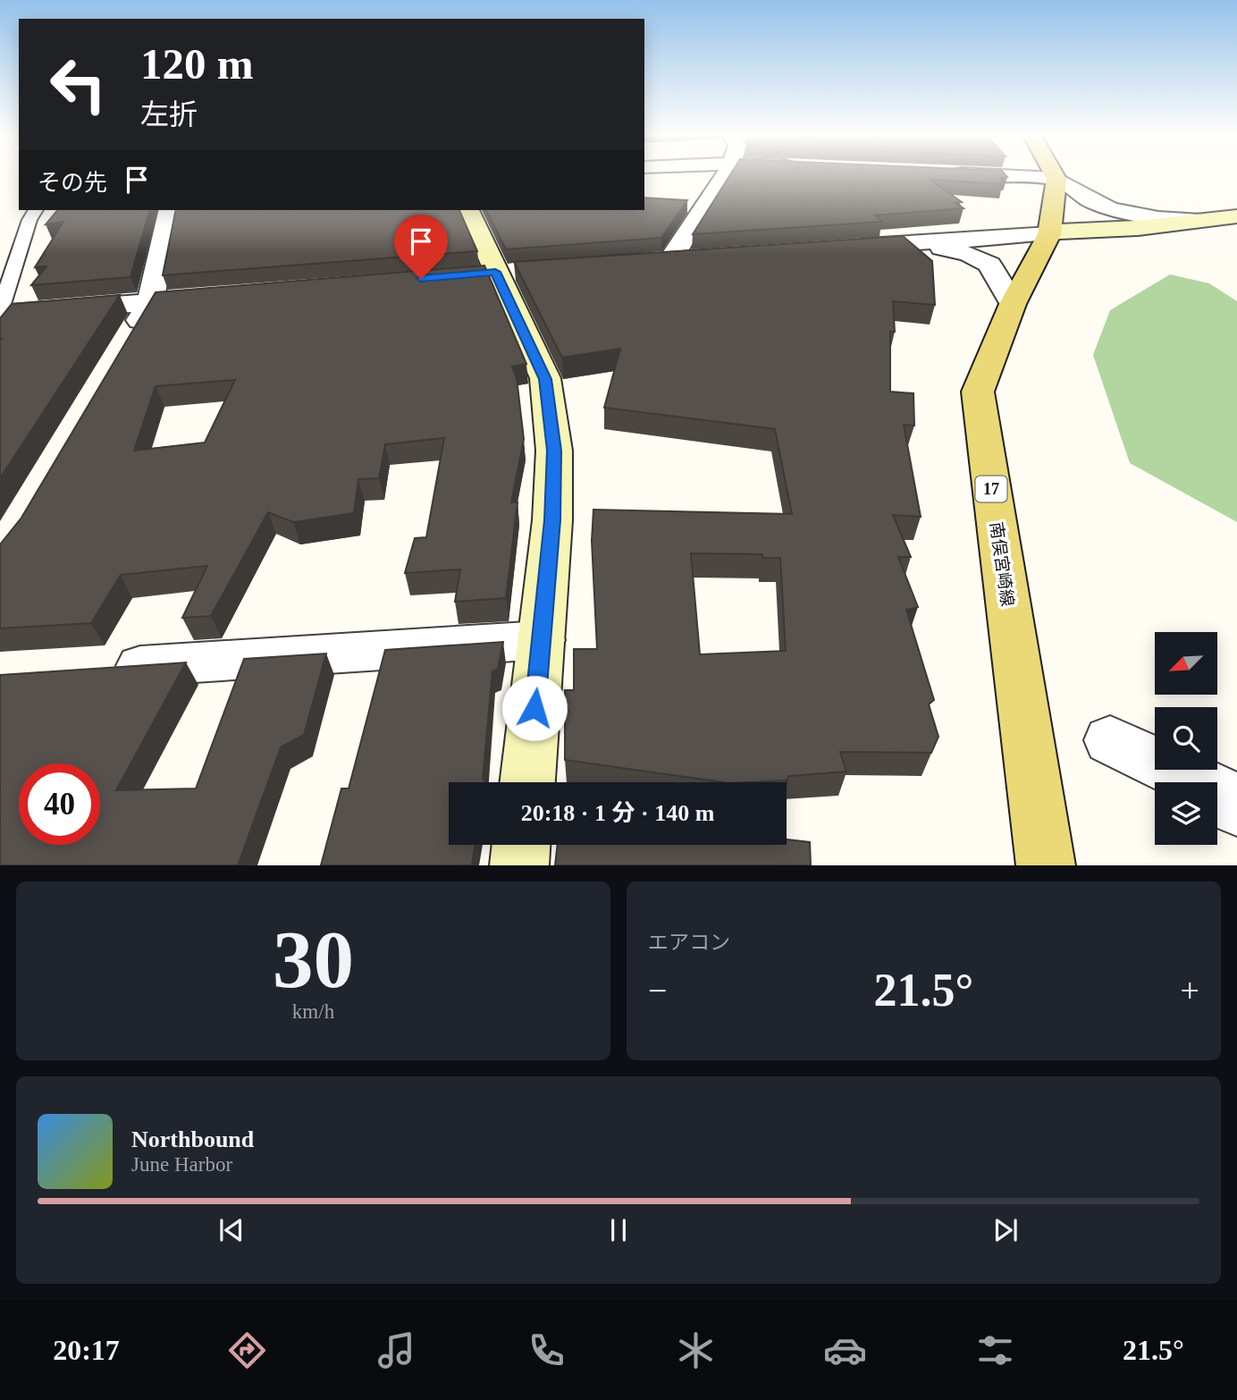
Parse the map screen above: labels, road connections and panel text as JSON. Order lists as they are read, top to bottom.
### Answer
{
  "streets": {
    "main road": ["17", "南俣宮崎線"]
  },
  "north": "bottom left",
  "page": {
    "turn": ["120 m", "左折"],
    "then": "その先",
    "limit": "40",
    "trip": "20:18 · 1 分 · 140 m",
    "tile": [
      ["30", "km/h"],
      "エアコン"
    ],
    "heat": ["−", "21.5°", "+"],
    "song": ["Northbound", "June Harbor"],
    "tabs": ["20:17", "21.5°"]
  }
}
